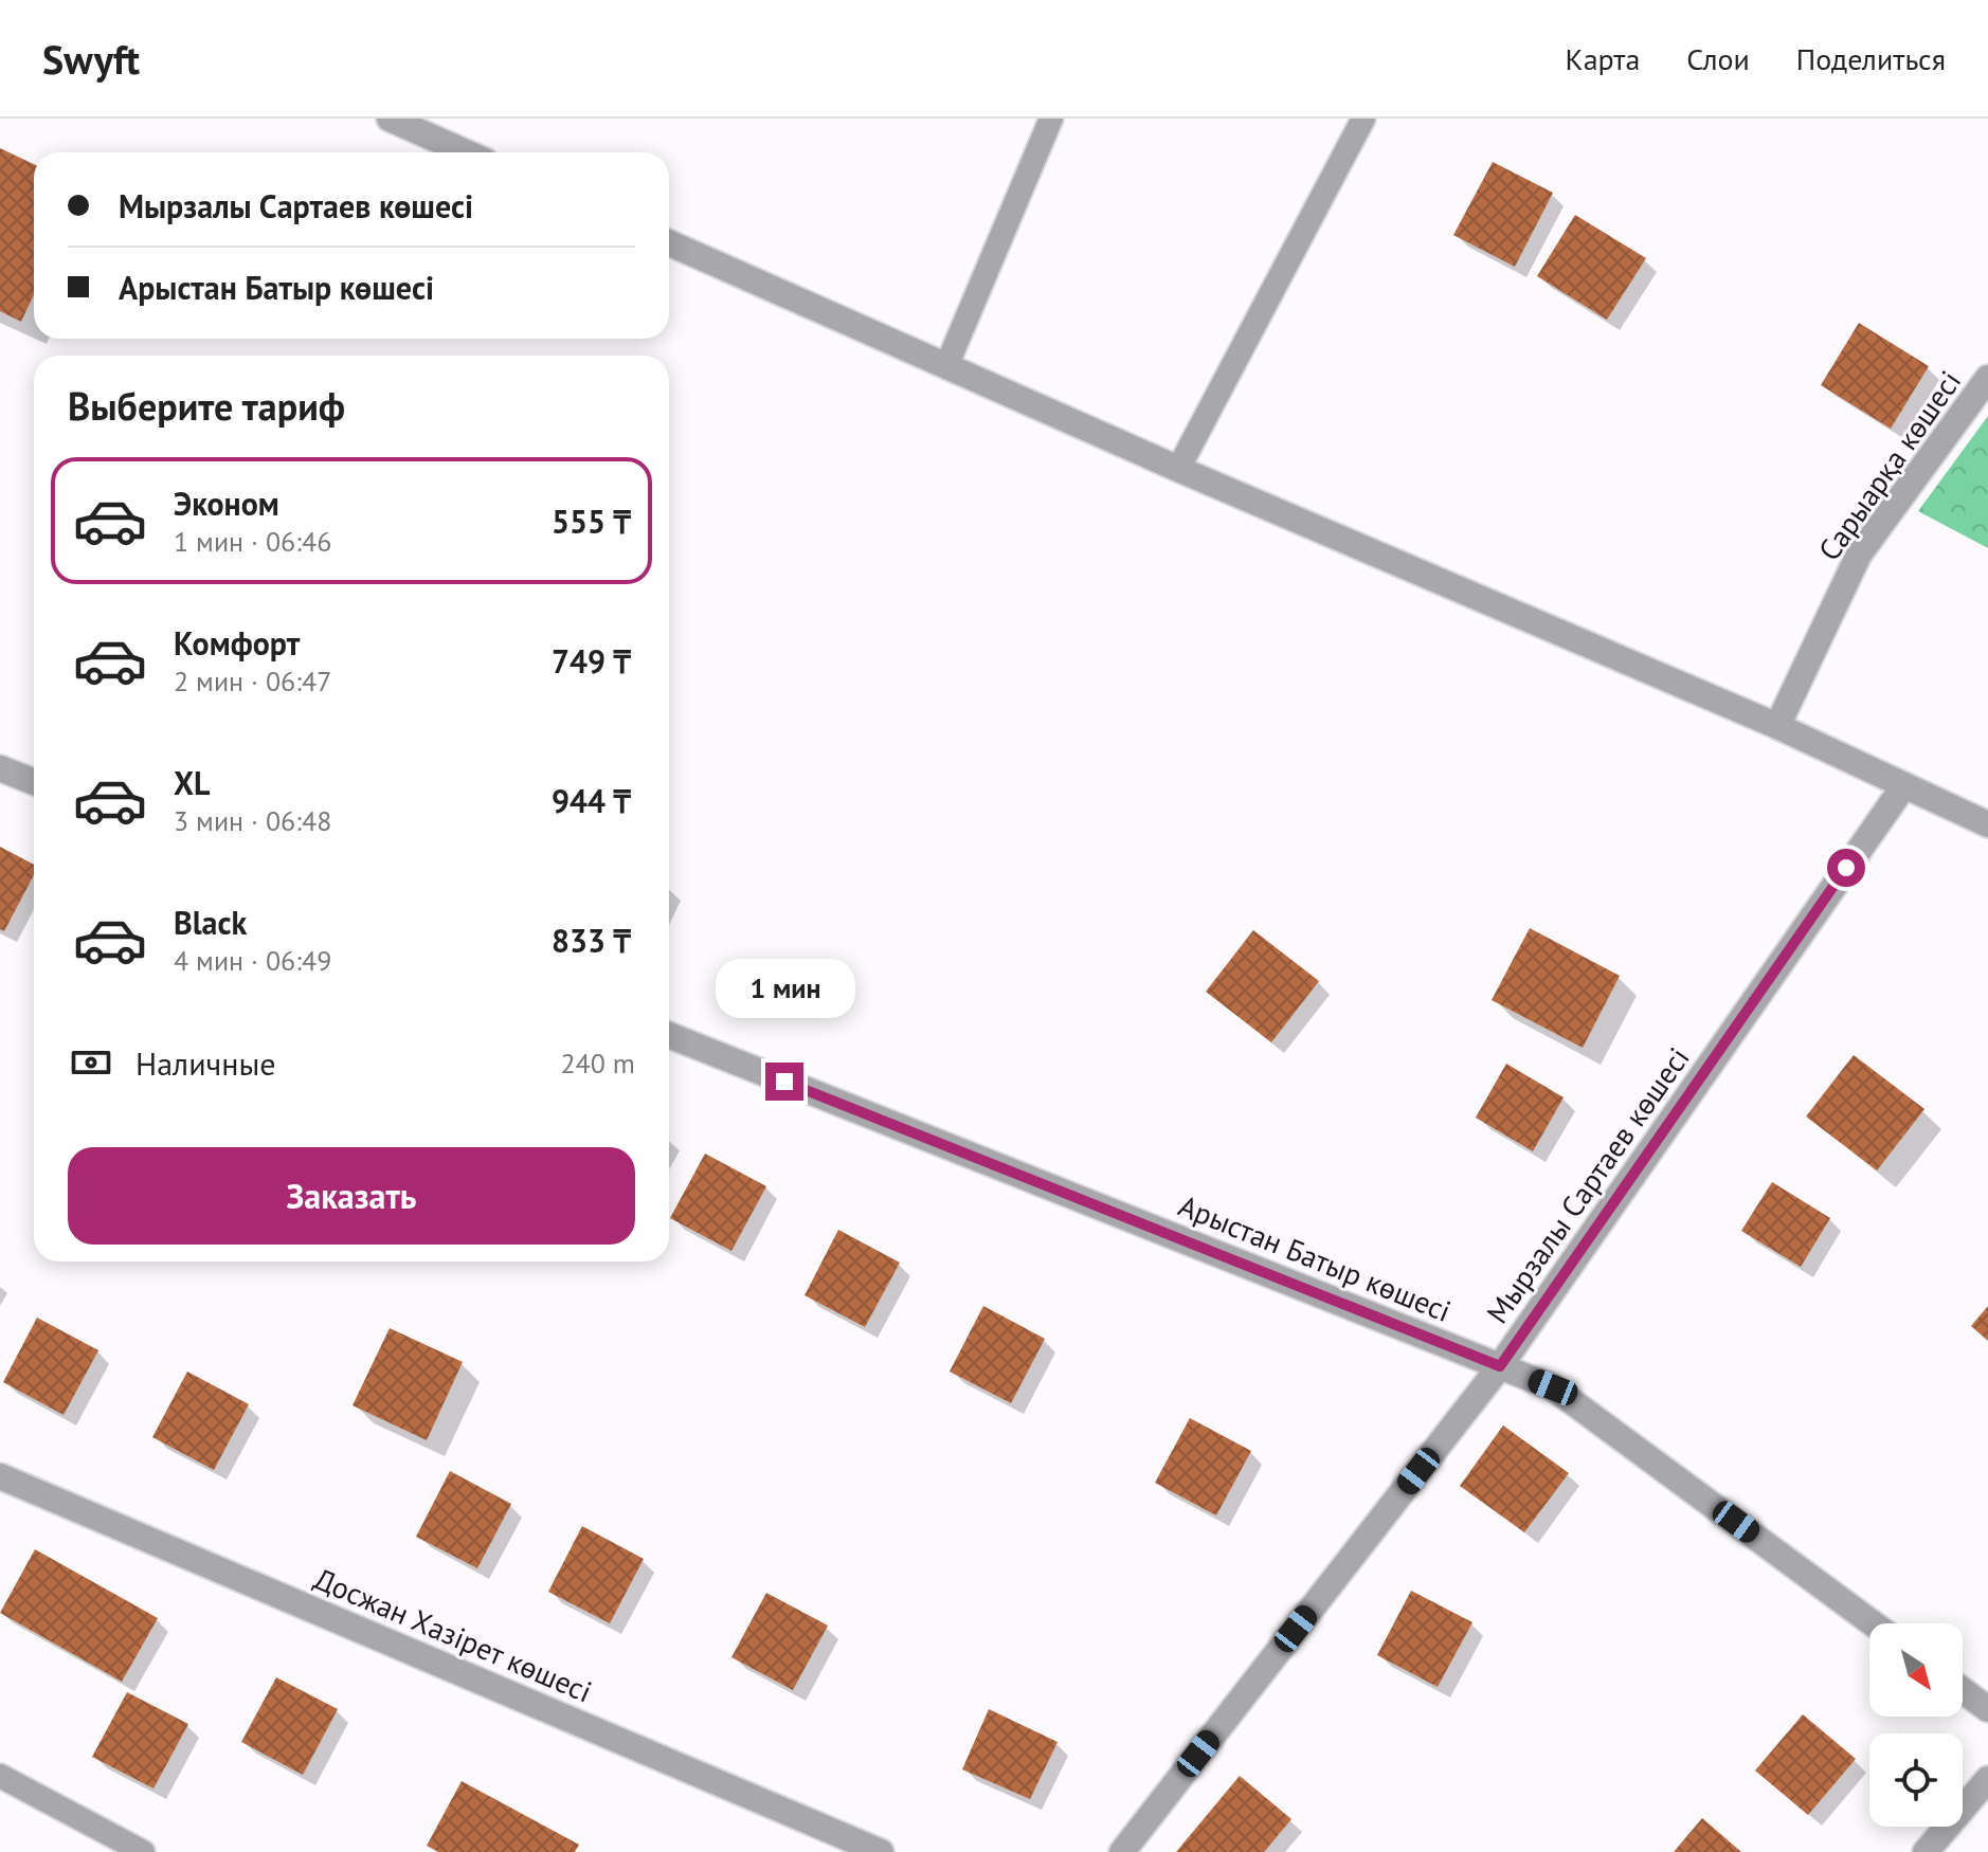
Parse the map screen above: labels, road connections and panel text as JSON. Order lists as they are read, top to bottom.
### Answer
{
  "streets": {
    "street": [
      "Сарыарқа көшесі",
      "Мырзалы Сартаев көшесі",
      "Арыстан Батыр көшесі",
      "Досжан Хазірет көшесі"
    ]
  },
  "crossings": [
    ["Мырзалы Сартаев көшесі", "Арыстан Батыр көшесі"]
  ],
  "north": "bottom right",
  "page": {
    "header": "Swyft",
    "nav": ["Карта", "Слои", "Поделиться"],
    "banner": ["Мырзалы Сартаев көшесі", "Арыстан Батыр көшесі"],
    "heading": "Выберите тариф",
    "list": [
      {
        "name": "Эконом",
        "note": "1 мин · 06:46",
        "value": "555 ₸"
      },
      {
        "name": "Комфорт",
        "note": "2 мин · 06:47",
        "value": "749 ₸"
      },
      {
        "name": "XL",
        "note": "3 мин · 06:48",
        "value": "944 ₸"
      },
      {
        "name": "Black",
        "note": "4 мин · 06:49",
        "value": "833 ₸"
      }
    ],
    "bubble": "1 мин",
    "pay": ["Наличные", "240 m"],
    "buttons": "Заказать"
  }
}
